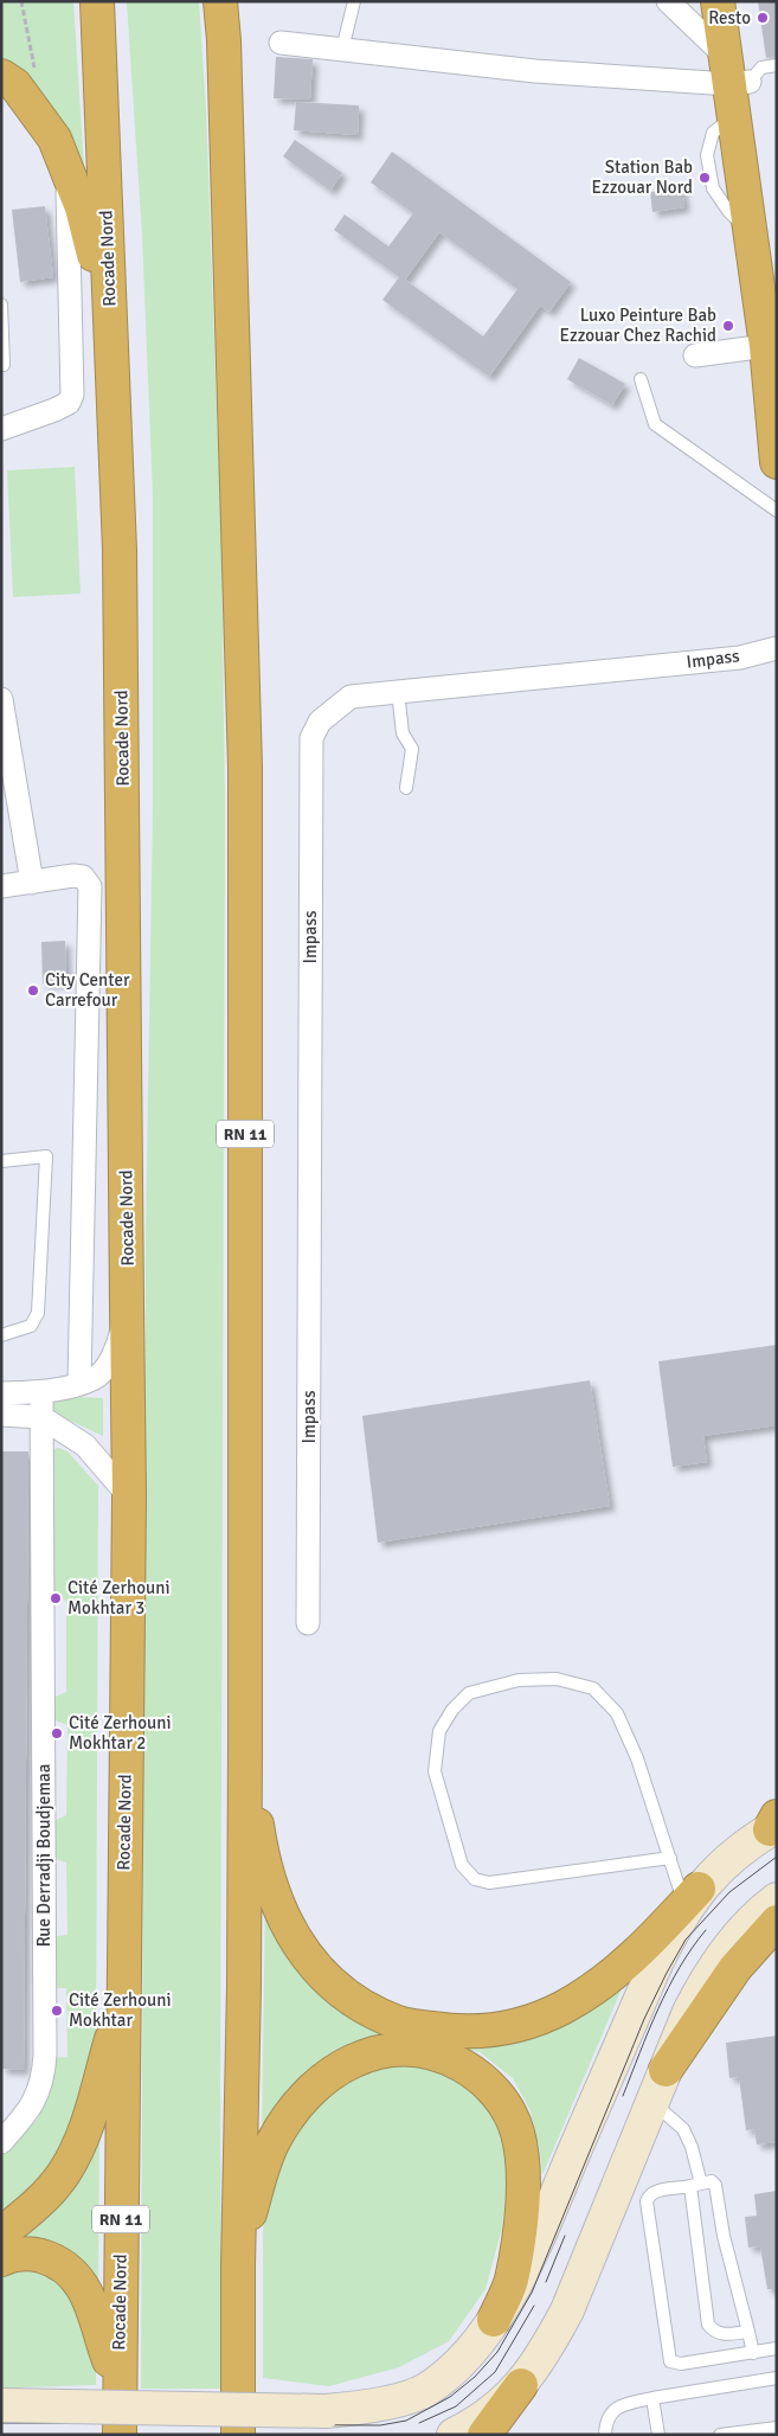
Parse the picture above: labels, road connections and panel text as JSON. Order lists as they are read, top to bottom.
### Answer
{
  "streets": {
    "highway": ["Rocade Nord", "RN 11"],
    "street": ["Impass", "Rue Derradji Boudjemaa"]
  },
  "places": [
    "Resto",
    "Station Bab Ezzouar Nord",
    "Luxo Peinture Bab Ezzouar Chez Rachid",
    "City Center Carrefour",
    "Cité Zerhouni Mokhtar 3",
    "Cité Zerhouni Mokhtar 2",
    "Cité Zerhouni Mokhtar"
  ]
}
